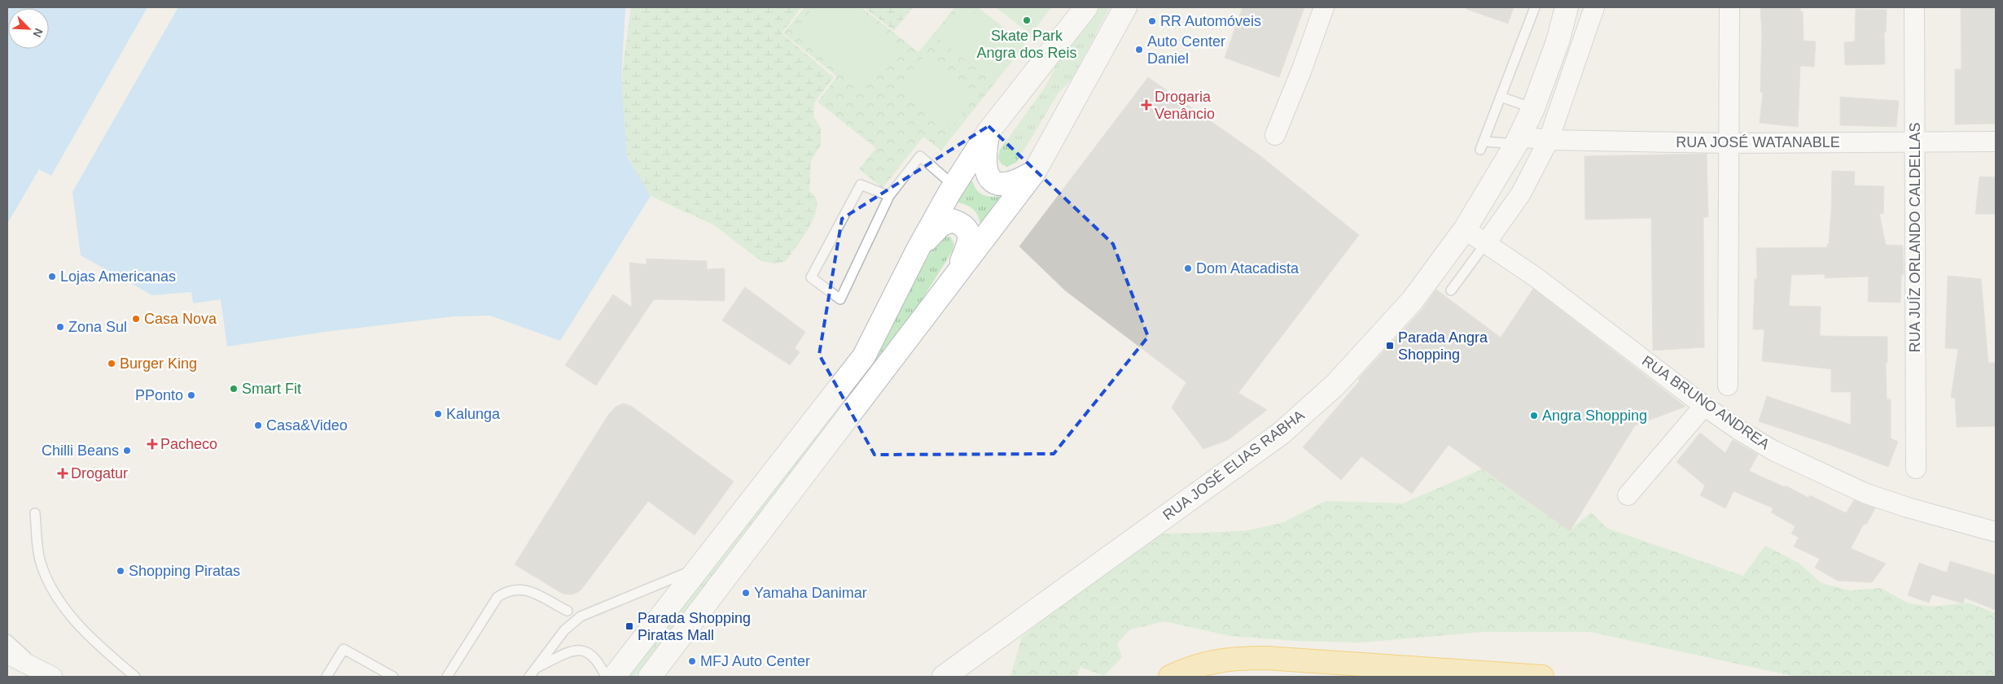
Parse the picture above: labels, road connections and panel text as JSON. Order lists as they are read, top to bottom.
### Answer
{
  "streets": {
    "main road": ["RUA JOSÉ ELIAS RABHA"],
    "street": ["RUA JOSÉ WATANABLE", "RUA JUÍZ ORLANDO CALDELLAS", "RUA BRUNO ANDREA"]
  },
  "crossings": [
    ["RUA JOSÉ WATANABLE", "RUA JUÍZ ORLANDO CALDELLAS"],
    ["RUA JOSÉ WATANABLE", "RUA JOSÉ ELIAS RABHA"],
    ["RUA BRUNO ANDREA", "RUA JOSÉ ELIAS RABHA"]
  ],
  "places": {
    "other": [
      "Skate Park Angra dos Reis",
      "RR Automóveis",
      "Auto Center Daniel",
      "Dom Atacadista",
      "Lojas Americanas",
      "Casa Nova",
      "Zona Sul",
      "Burger King",
      "Smart Fit",
      "PPonto",
      "Kalunga",
      "Angra Shopping",
      "Casa&Video",
      "Chilli Beans",
      "Shopping Piratas",
      "Yamaha Danimar",
      "MFJ Auto Center"
    ],
    "health": ["Drogaria Venâncio", "Pacheco", "Drogatur"],
    "transit": ["Parada Angra Shopping", "Parada Shopping Piratas Mall"]
  },
  "north": "bottom right"
}
